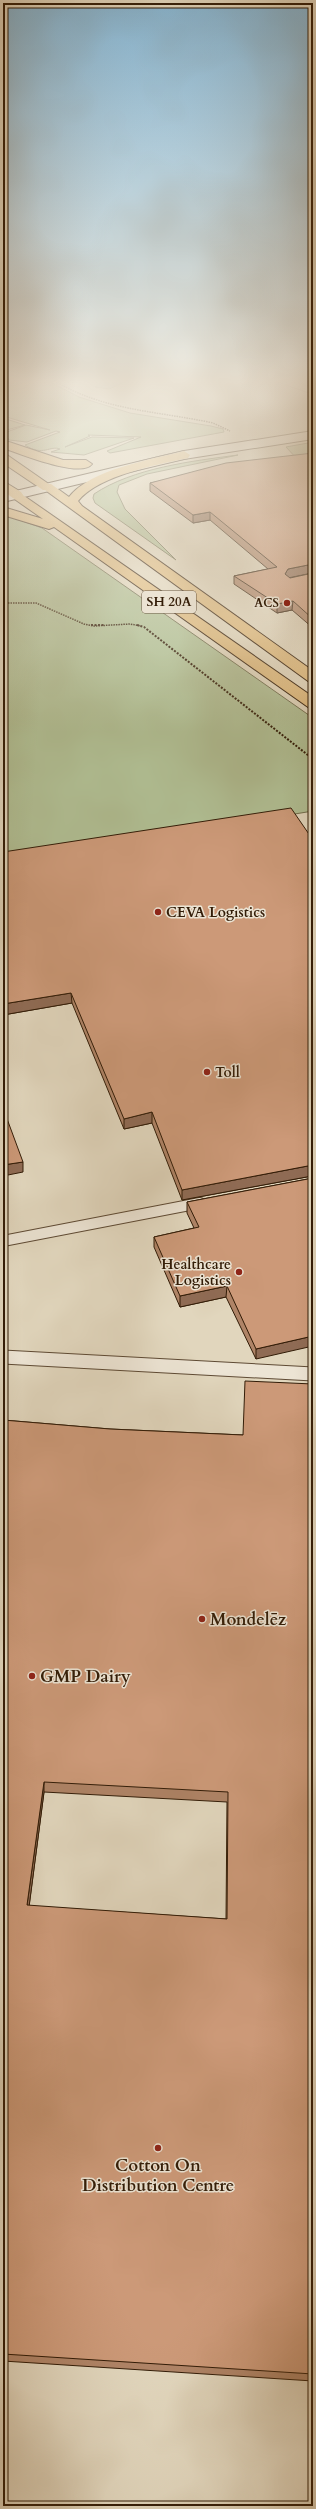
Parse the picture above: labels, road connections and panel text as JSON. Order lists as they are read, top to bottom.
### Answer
{
  "streets": {
    "main road": ["SH 20A"]
  },
  "places": [
    "ACS",
    "CEVA Logistics",
    "Toll",
    "Healthcare Logistics",
    "Mondelēz",
    "GMP Dairy",
    "Cotton On Distribution Centre"
  ]
}
